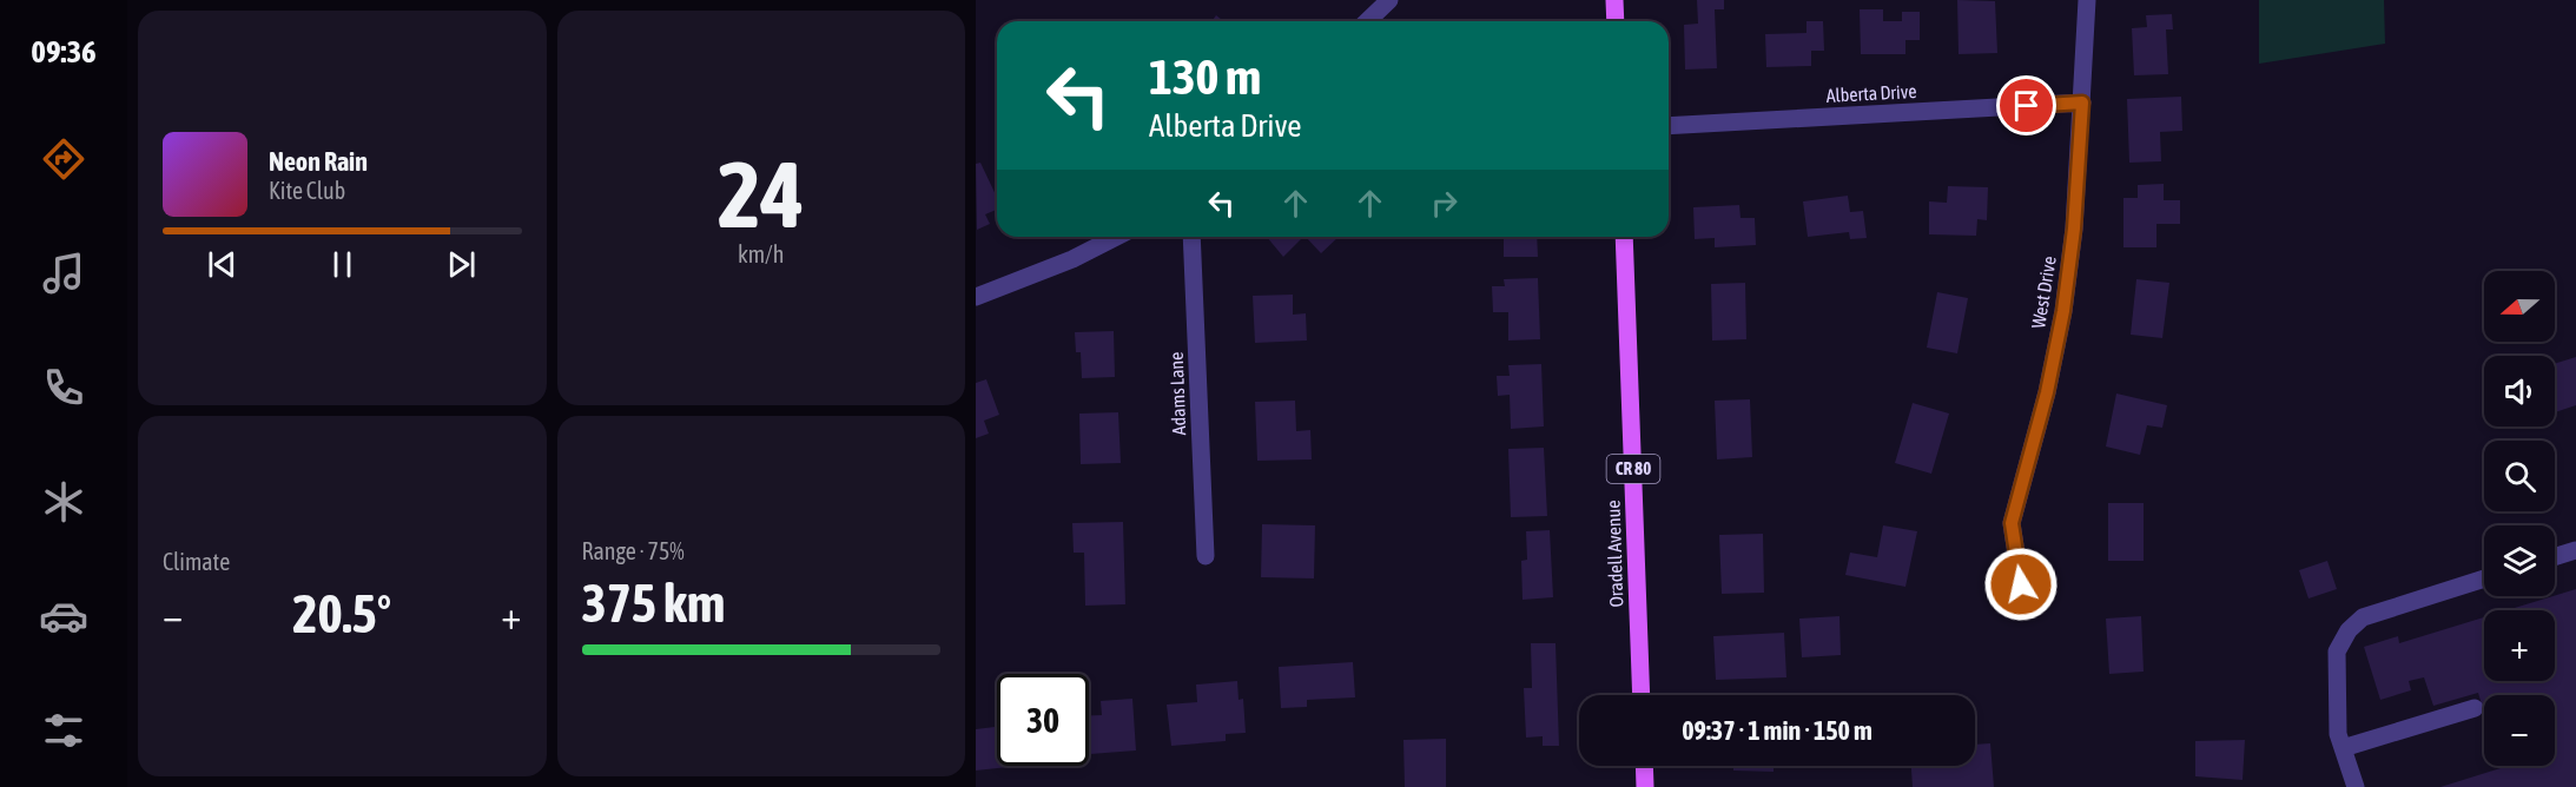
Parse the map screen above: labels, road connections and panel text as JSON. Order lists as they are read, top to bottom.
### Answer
{
  "streets": {
    "main road": ["CR 80", "Oradell Avenue"],
    "street": ["Alberta Drive", "West Drive", "Adams Lane"]
  },
  "crossings": [
    ["Alberta Drive", "West Drive"]
  ],
  "north": "left",
  "page": {
    "tabs": "09:36",
    "tile": [
      ["24", "km/h"],
      "Climate",
      ["Range · 75%", "375 km"]
    ],
    "turn": ["130 m", "Alberta Drive"],
    "song": ["Neon Rain", "Kite Club"],
    "map_buttons": ["+", "−"],
    "heat": ["−", "20.5°", "+"],
    "limit": "30",
    "trip": "09:37 · 1 min · 150 m"
  }
}
